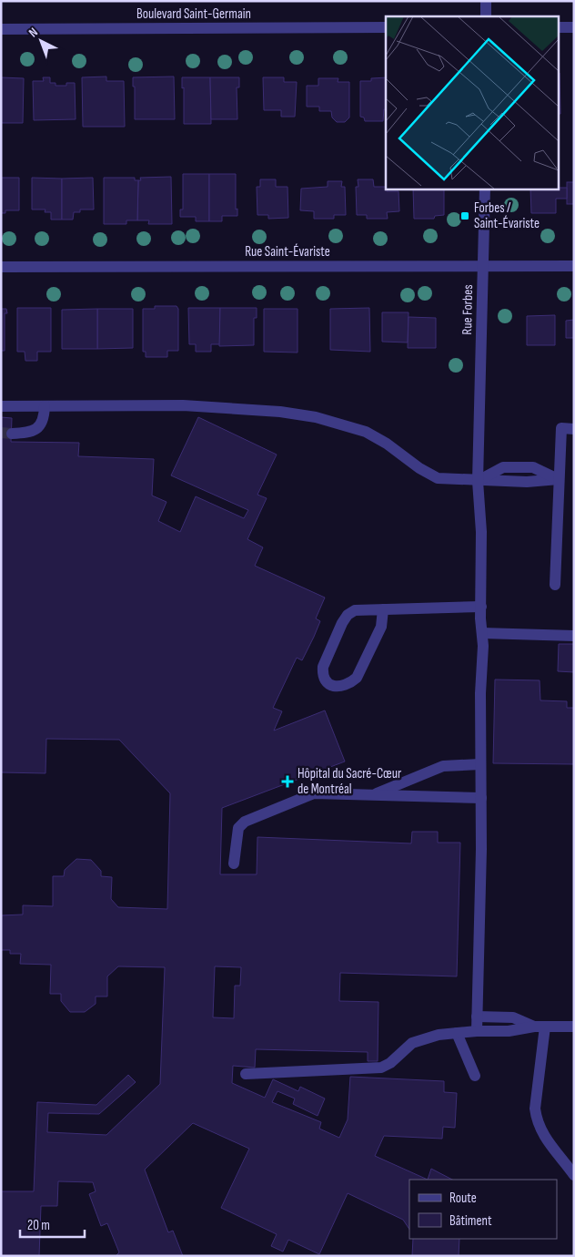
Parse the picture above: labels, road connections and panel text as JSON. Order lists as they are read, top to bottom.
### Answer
{
  "streets": {
    "street": ["Boulevard Saint-Germain", "Rue Saint-Évariste", "Rue Forbes"]
  },
  "crossings": [
    ["Rue Saint-Évariste", "Rue Forbes"]
  ],
  "places": {
    "transit": ["Forbes / Saint-Évariste"],
    "health": ["Hôpital du Sacré-Cœur de Montréal"]
  },
  "legend": ["Route", "Bâtiment"],
  "scale_bar": "20 m",
  "north": "top left"
}
